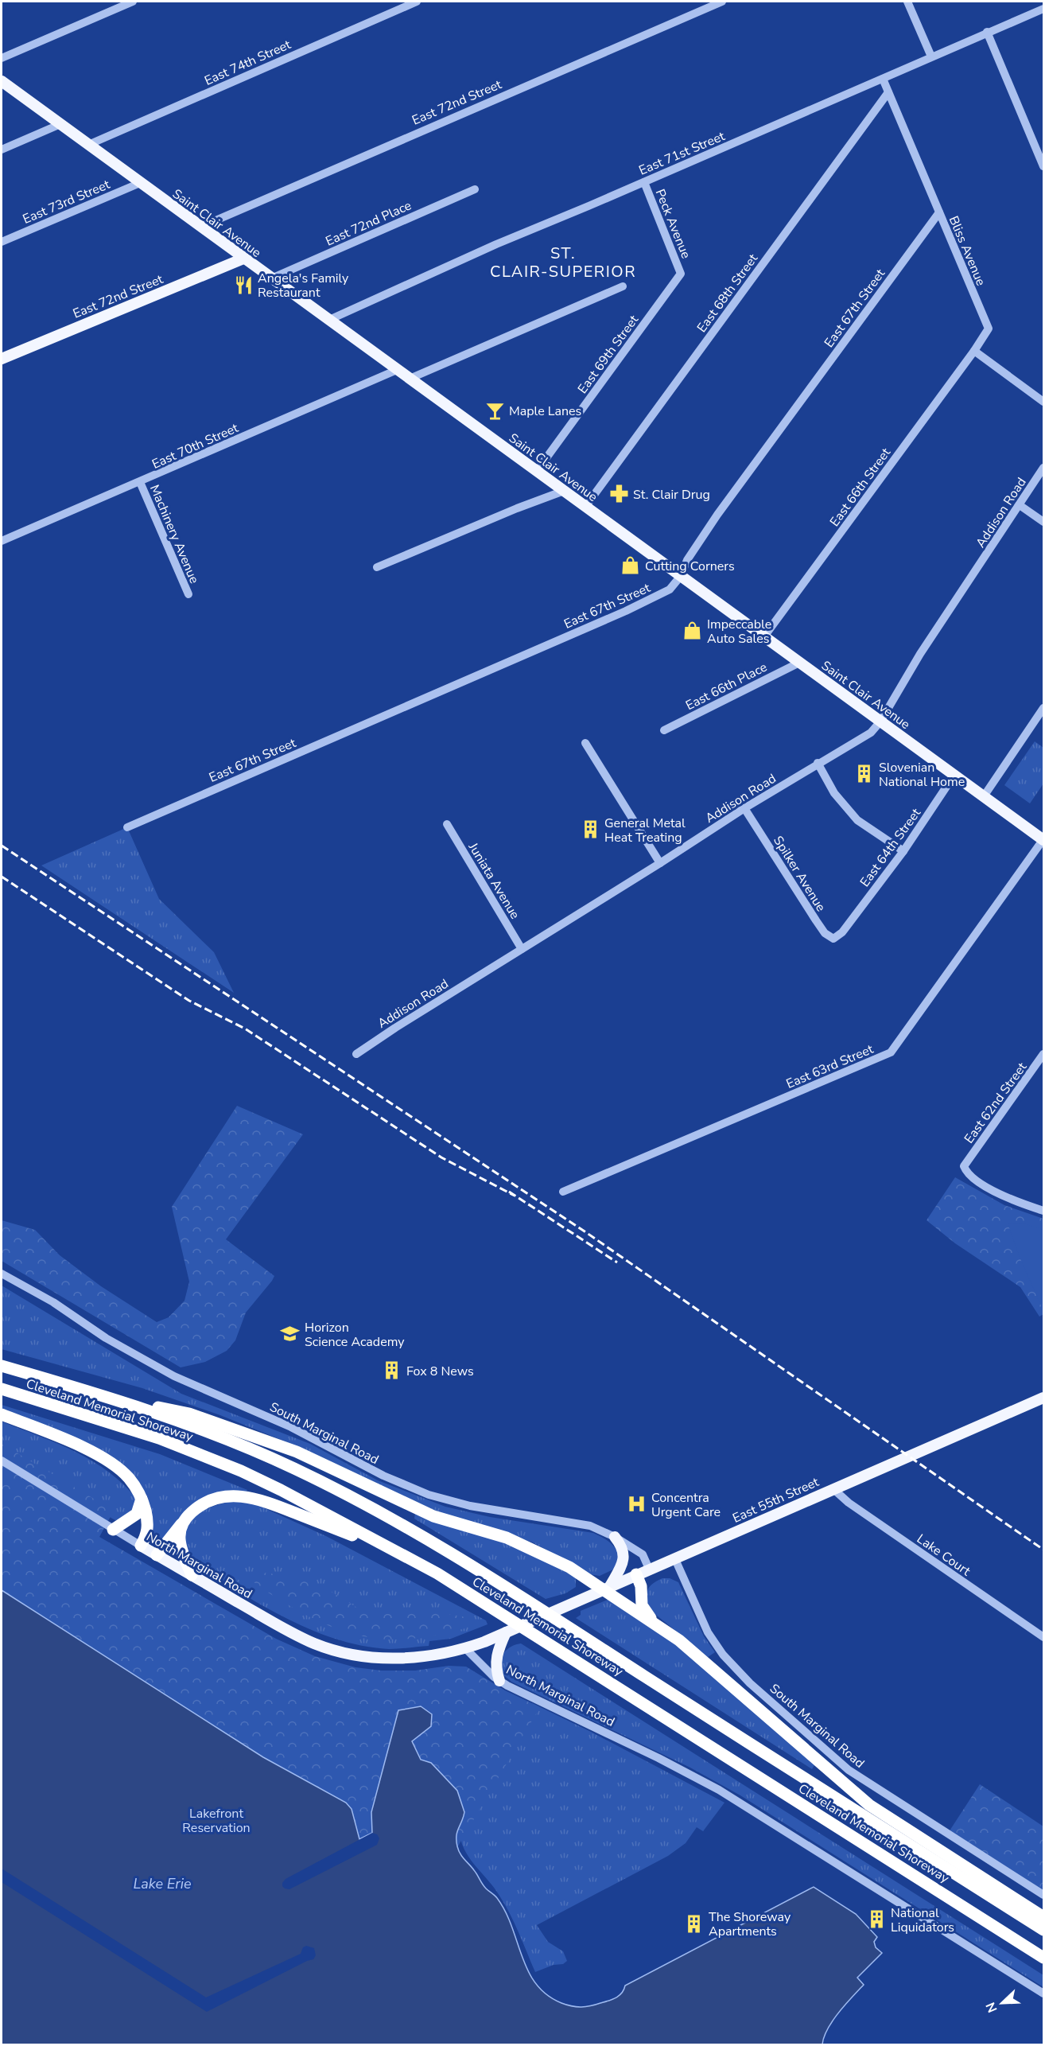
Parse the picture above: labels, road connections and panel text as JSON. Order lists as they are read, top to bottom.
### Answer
{
  "streets": {
    "highway": ["Cleveland Memorial Shoreway"],
    "main road": [
      "East 72nd Street",
      "Saint Clair Avenue",
      "East 55th Street",
      "North Marginal Road"
    ],
    "street": [
      "East 74th Street",
      "East 71st Street",
      "East 73rd Street",
      "East 72nd Place",
      "Peck Avenue",
      "Bliss Avenue",
      "East 68th Street",
      "East 67th Street",
      "East 69th Street",
      "East 70th Street",
      "East 66th Street",
      "Addison Road",
      "Machinery Avenue",
      "East 66th Place",
      "East 64th Street",
      "Spilker Avenue",
      "Juniata Avenue",
      "East 63rd Street",
      "East 62nd Street",
      "South Marginal Road",
      "Lake Court"
    ]
  },
  "crossings": [
    ["East 74th Street", "Saint Clair Avenue"],
    ["East 72nd Street", "Saint Clair Avenue"],
    ["East 71st Street", "Saint Clair Avenue"],
    ["East 71st Street", "Peck Avenue"],
    ["East 71st Street", "Bliss Avenue"],
    ["East 73rd Street", "Saint Clair Avenue"],
    ["Saint Clair Avenue", "East 72nd Place"],
    ["Saint Clair Avenue", "East 68th Street"],
    ["Saint Clair Avenue", "East 67th Street"],
    ["Saint Clair Avenue", "East 69th Street"],
    ["Saint Clair Avenue", "East 70th Street"],
    ["Saint Clair Avenue", "East 66th Street"],
    ["Saint Clair Avenue", "Addison Road"],
    ["Saint Clair Avenue", "East 66th Place"],
    ["Saint Clair Avenue", "East 64th Street"],
    ["Saint Clair Avenue", "East 63rd Street"],
    ["Peck Avenue", "East 69th Street"],
    ["Bliss Avenue", "East 68th Street"],
    ["Bliss Avenue", "East 67th Street"],
    ["Bliss Avenue", "East 66th Street"],
    ["East 70th Street", "Machinery Avenue"],
    ["Addison Road", "Spilker Avenue"],
    ["Addison Road", "Juniata Avenue"],
    ["East 64th Street", "Spilker Avenue"],
    ["South Marginal Road", "East 55th Street"],
    ["East 55th Street", "Lake Court"],
    ["East 55th Street", "North Marginal Road"]
  ],
  "districts": ["ST. CLAIR-SUPERIOR"],
  "water": ["Lake Erie"],
  "parks": ["Lakefront Reservation"],
  "places": {
    "restaurant": ["Angela's Family Restaurant"],
    "bar": ["Maple Lanes"],
    "pharmacy": ["St. Clair Drug"],
    "shop": ["Cutting Corners", "Impeccable Auto Sales"],
    "building": [
      "Slovenian National Home",
      "General Metal Heat Treating",
      "Fox 8 News",
      "National Liquidators",
      "The Shoreway Apartments"
    ],
    "school or university": ["Horizon Science Academy"],
    "hospital": ["Concentra Urgent Care"]
  },
  "north": "bottom left"
}
